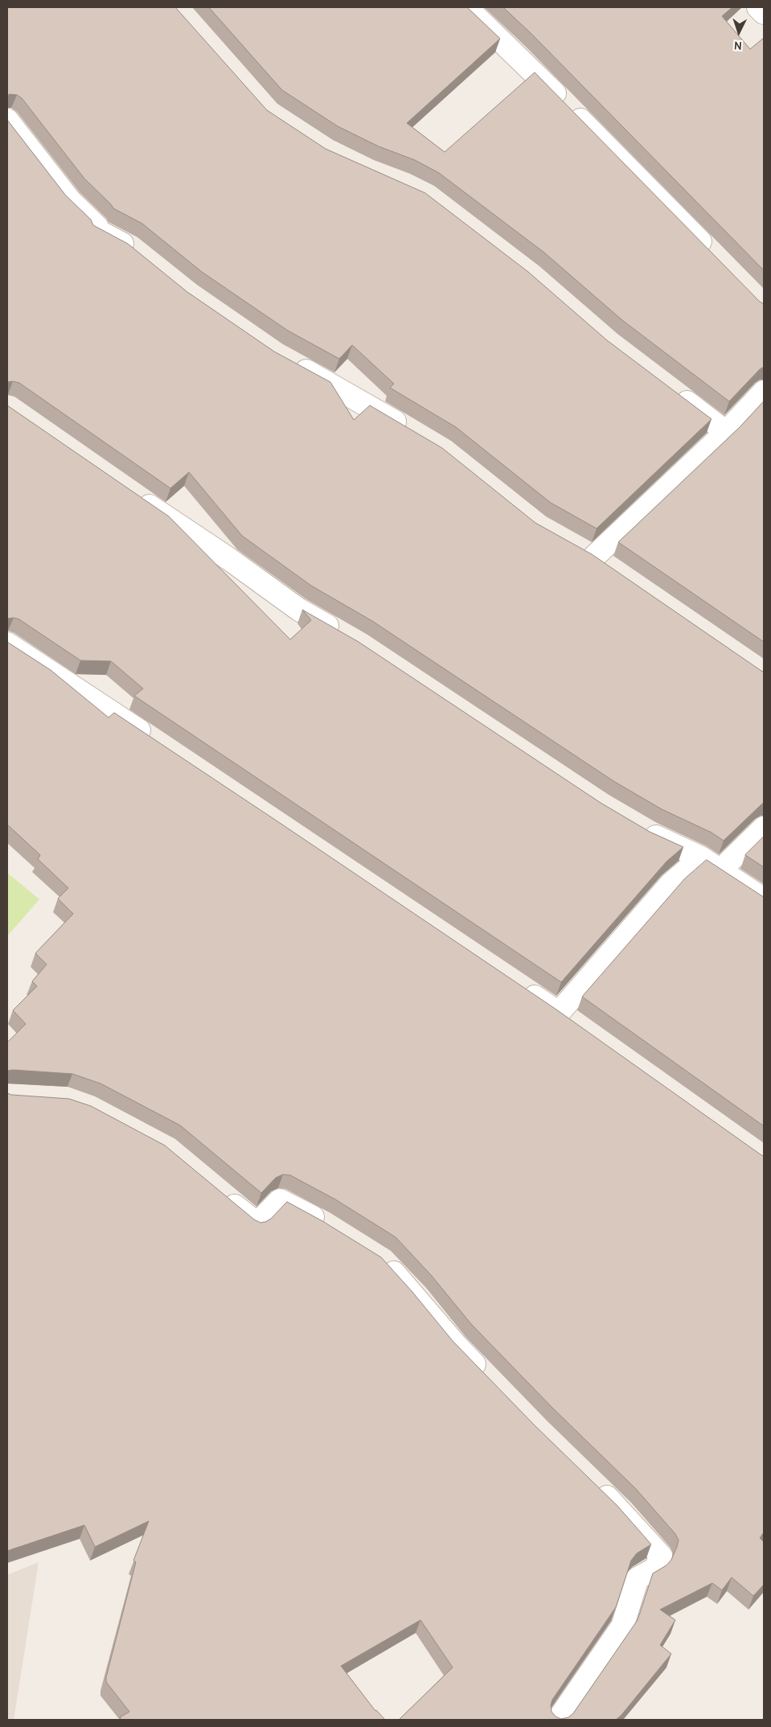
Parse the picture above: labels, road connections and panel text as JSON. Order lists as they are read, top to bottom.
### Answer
{
  "north": "bottom"
}
